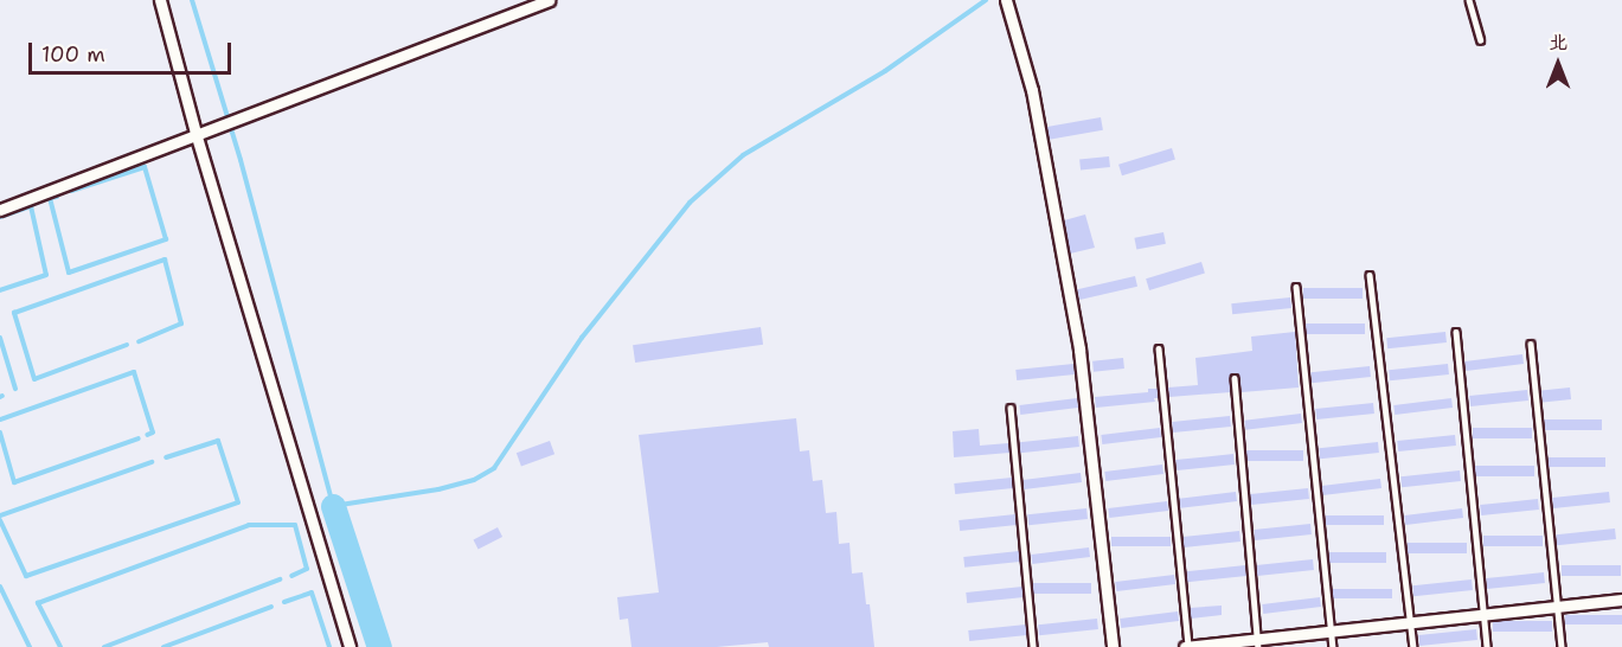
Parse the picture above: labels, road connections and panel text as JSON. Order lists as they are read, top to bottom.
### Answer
{
  "scale_bar": "100 m",
  "north": "top"
}
